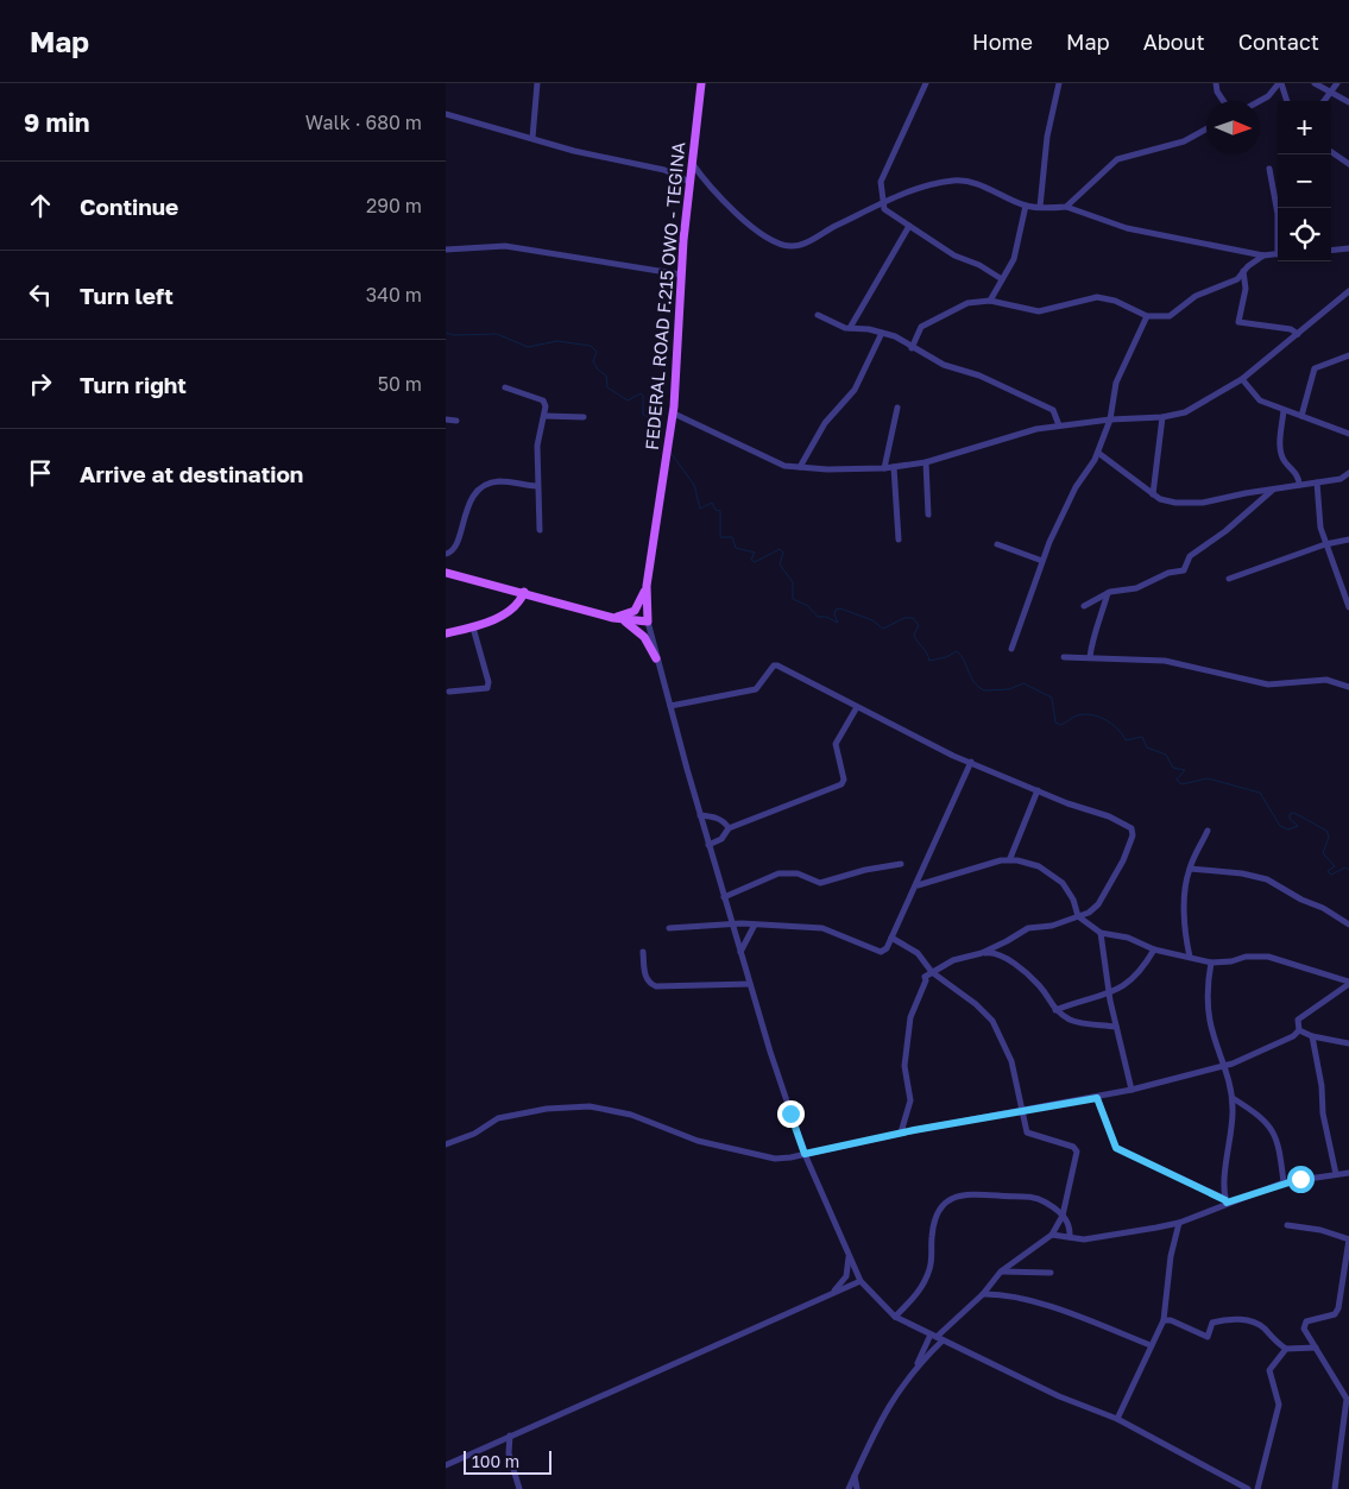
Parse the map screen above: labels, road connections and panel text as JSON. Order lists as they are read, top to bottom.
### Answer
{
  "streets": {
    "main road": ["FEDERAL ROAD F.215 OWO - TEGINA"]
  },
  "scale_bar": "100 m",
  "north": "right",
  "page": {
    "header": "Map",
    "nav": [
      "Home",
      "Map",
      "About",
      "Contact"
    ],
    "heading": ["9 min", "Walk · 680 m"],
    "map_buttons": ["+", "−"],
    "list": [
      ["Continue", "290 m"],
      ["Turn left", "340 m"],
      ["Turn right", "50 m"],
      "Arrive at destination"
    ],
    "scale": "100 m"
  }
}
